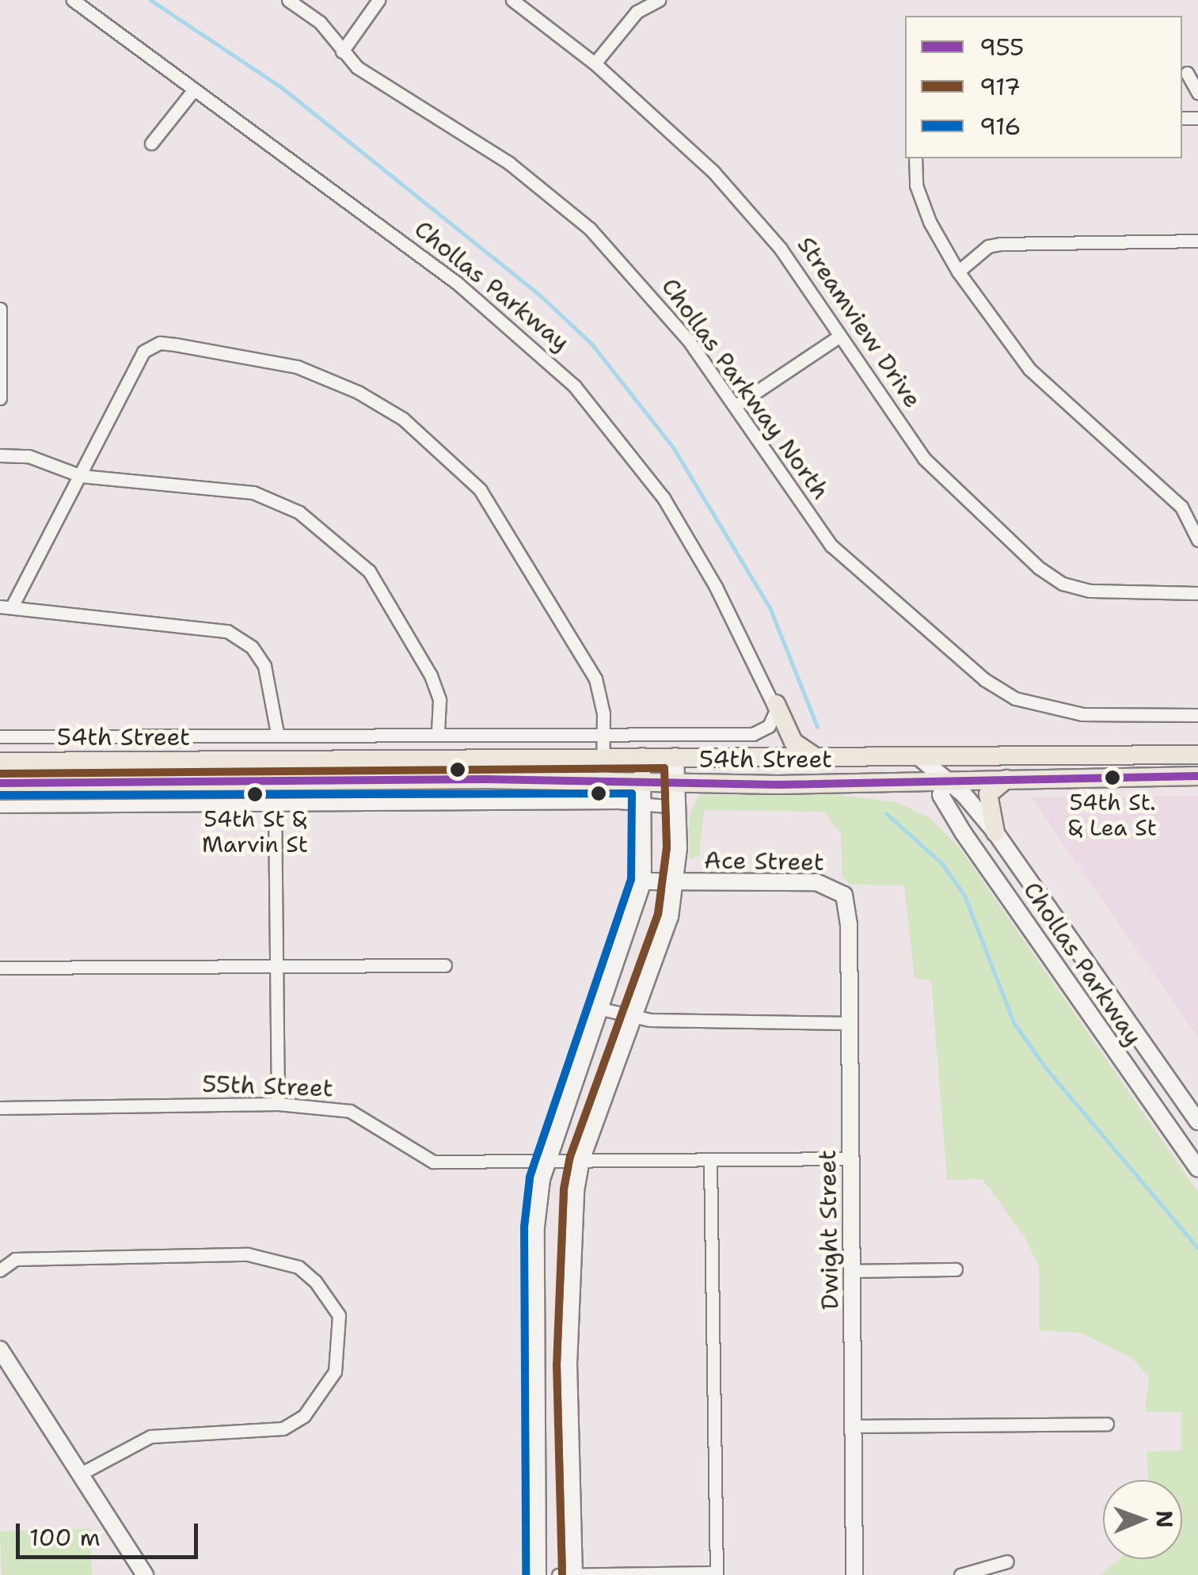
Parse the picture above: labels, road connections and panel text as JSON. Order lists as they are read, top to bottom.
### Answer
{
  "streets": {
    "main road": [
      "Chollas Parkway",
      "54th Street",
      "Ace Street",
      "Dwight Street"
    ],
    "street": ["Streamview Drive", "Chollas Parkway North", "55th Street"]
  },
  "crossings": [
    ["Chollas Parkway", "54th Street"],
    ["Ace Street", "Dwight Street"],
    ["55th Street", "Dwight Street"]
  ],
  "places": ["54th St. & Lea St", "54th St & Marvin St"],
  "lines": ["transit line 917", "transit line 955", "transit line 916"],
  "legend": ["955", "917", "916"],
  "scale_bar": "100 m",
  "north": "right"
}
